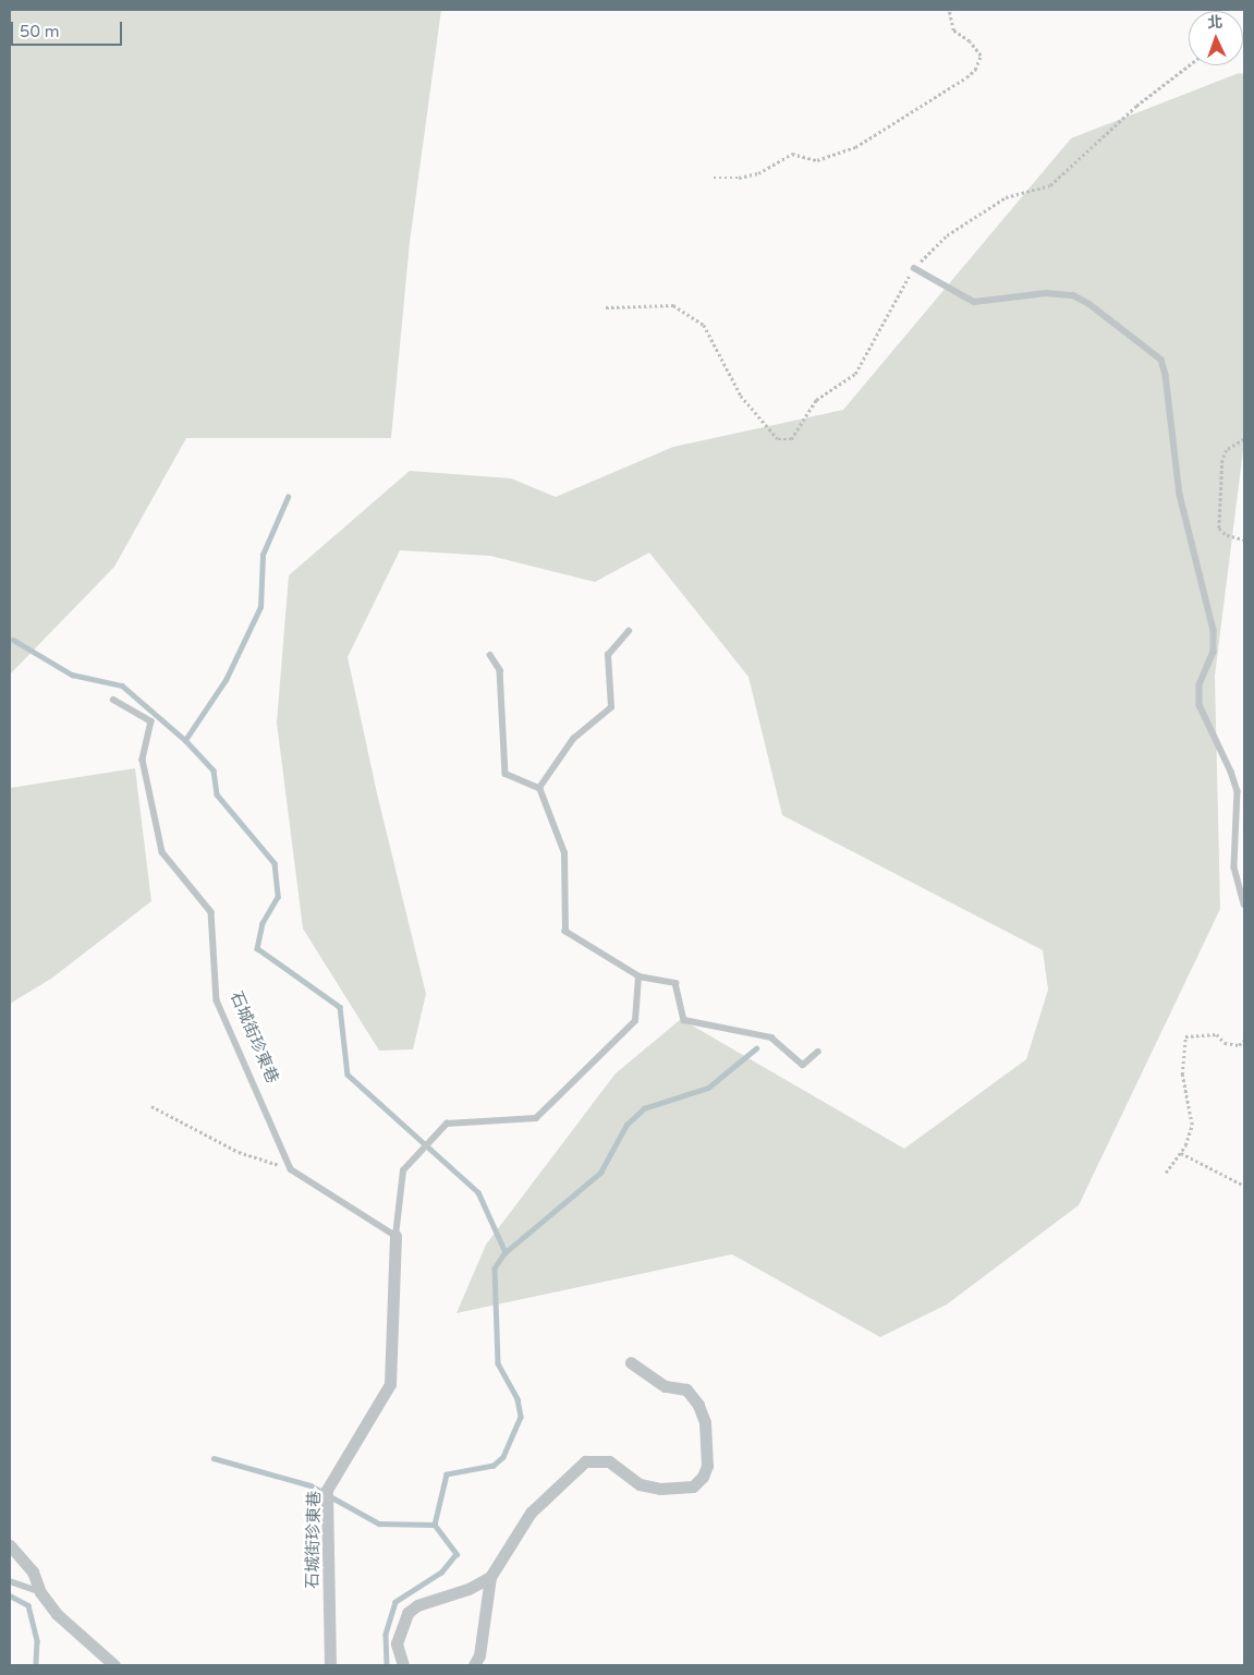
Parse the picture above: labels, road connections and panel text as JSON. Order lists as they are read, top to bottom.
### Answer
{
  "streets": {
    "street": ["石城街珍東巷"]
  },
  "scale_bar": "50 m",
  "north": "top"
}
